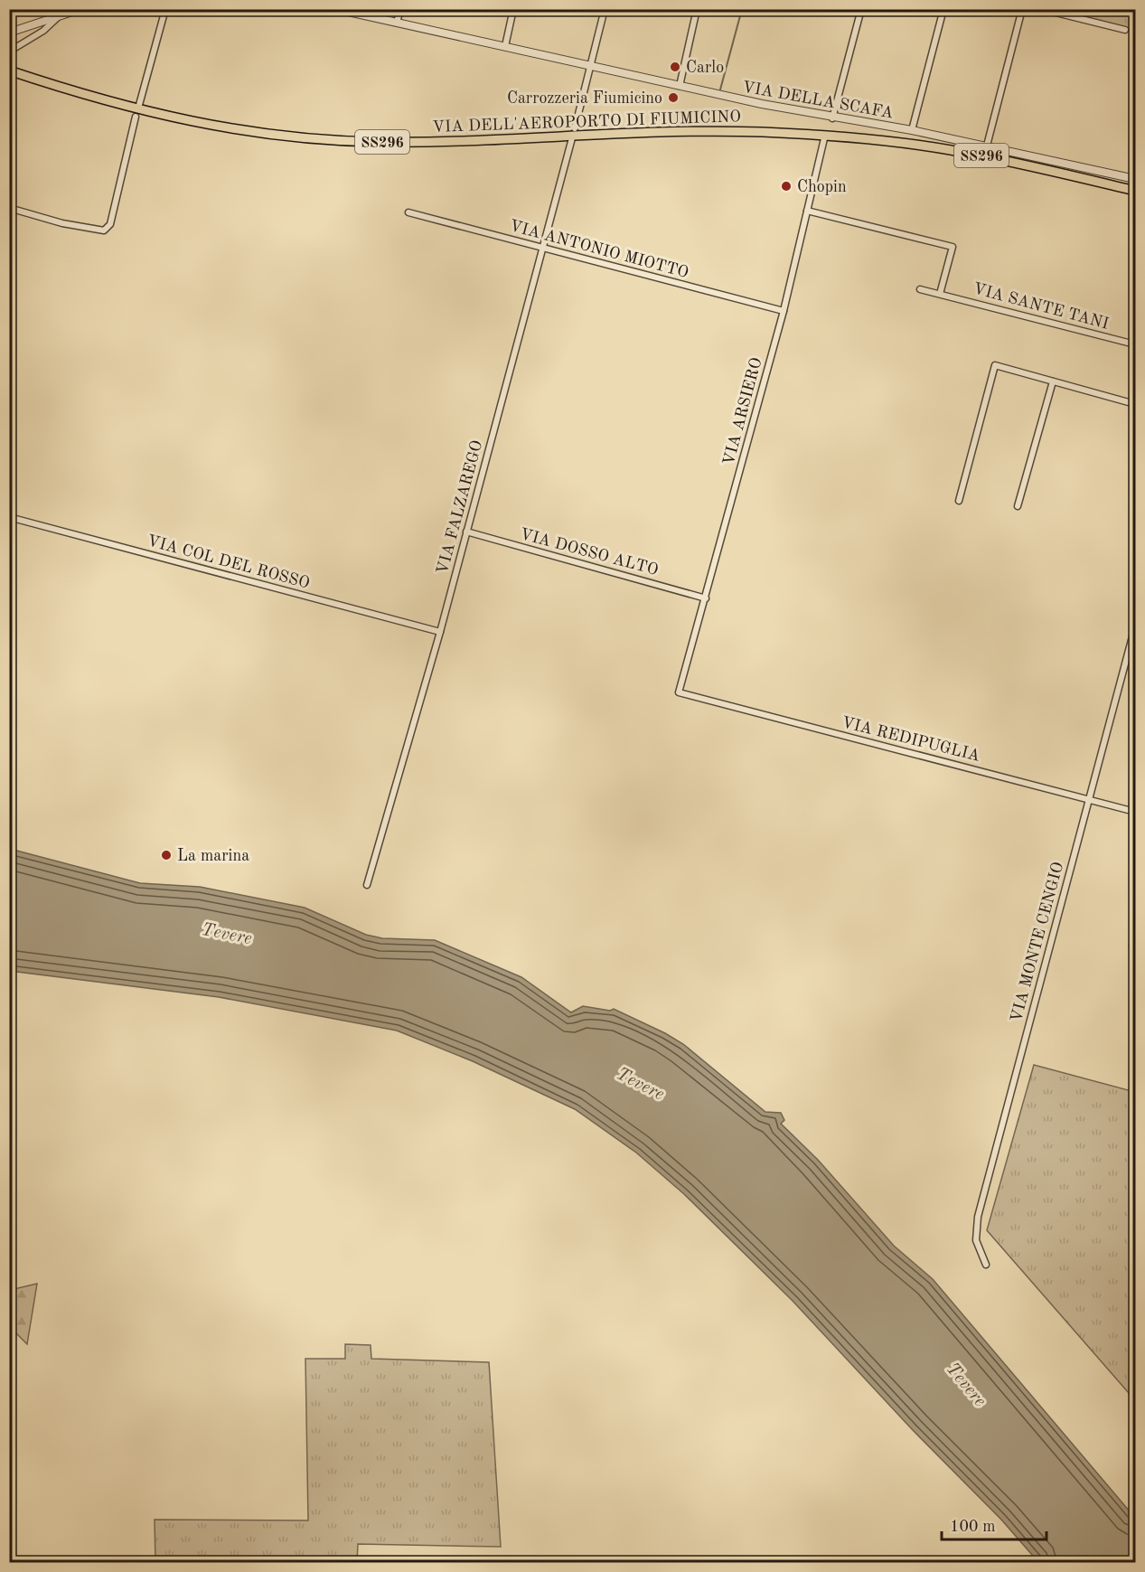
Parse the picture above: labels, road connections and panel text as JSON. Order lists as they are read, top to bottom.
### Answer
{
  "streets": {
    "main road": ["VIA DELL'AEROPORTO DI FIUMICINO", "SS296"],
    "street": [
      "VIA DELLA SCAFA",
      "VIA ANTONIO MIOTTO",
      "VIA SANTE TANI",
      "VIA ARSIERO",
      "VIA FALZAREGO",
      "VIA DOSSO ALTO",
      "VIA COL DEL ROSSO",
      "VIA REDIPUGLIA",
      "VIA MONTE CENGIO"
    ]
  },
  "crossings": [
    ["VIA DELLA SCAFA", "VIA FALZAREGO"],
    ["VIA DELL'AEROPORTO DI FIUMICINO", "VIA ARSIERO"],
    ["VIA DELL'AEROPORTO DI FIUMICINO", "VIA FALZAREGO"],
    ["VIA ANTONIO MIOTTO", "VIA ARSIERO"],
    ["VIA ANTONIO MIOTTO", "VIA FALZAREGO"],
    ["VIA ARSIERO", "VIA DOSSO ALTO"],
    ["VIA ARSIERO", "VIA REDIPUGLIA"],
    ["VIA FALZAREGO", "VIA DOSSO ALTO"],
    ["VIA FALZAREGO", "VIA COL DEL ROSSO"],
    ["VIA REDIPUGLIA", "VIA MONTE CENGIO"]
  ],
  "water": ["Tevere"],
  "places": [
    "Carlo",
    "Carrozzeria Fiumicino",
    "Chopin",
    "La marina"
  ],
  "scale_bar": "100 m"
}
